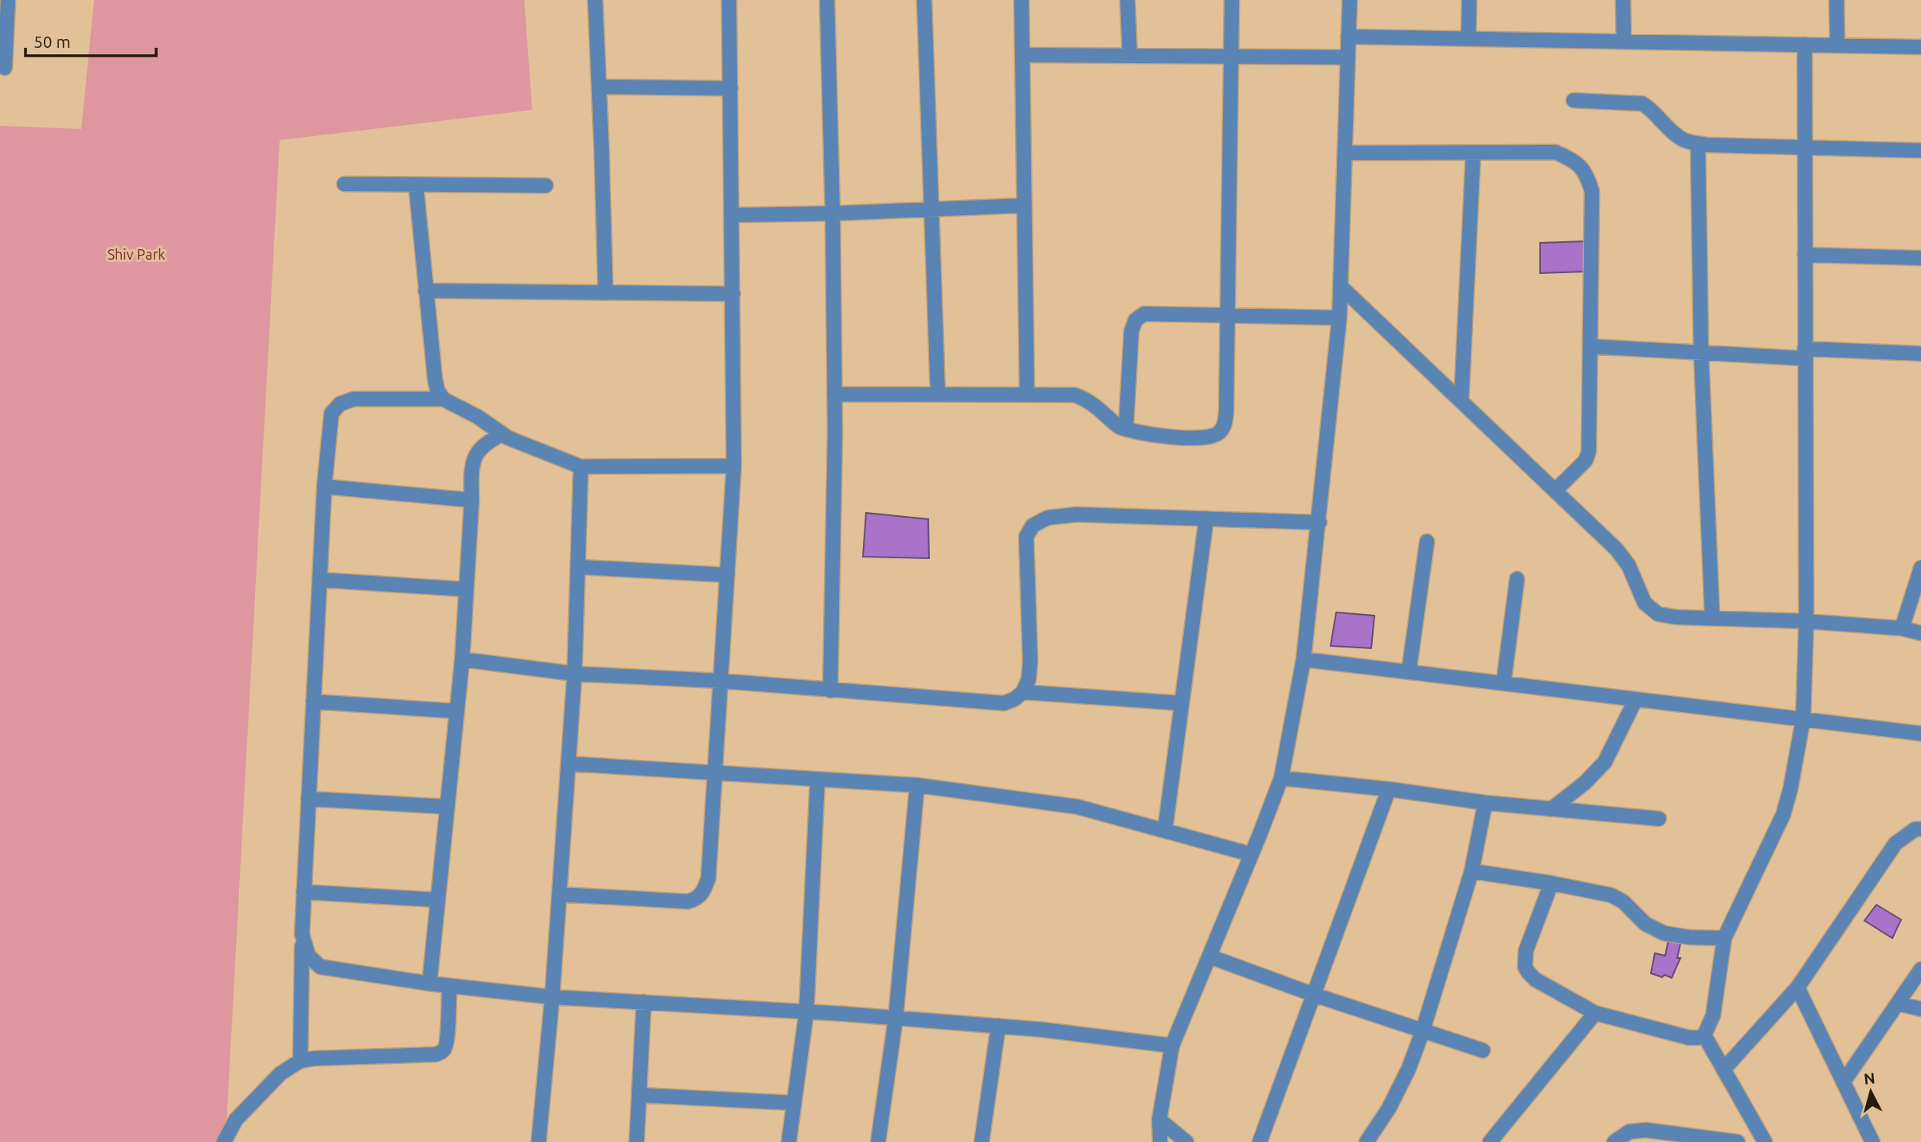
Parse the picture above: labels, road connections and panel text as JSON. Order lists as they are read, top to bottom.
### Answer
{
  "parks": ["Shiv Park"],
  "scale_bar": "50 m",
  "north": "top"
}
